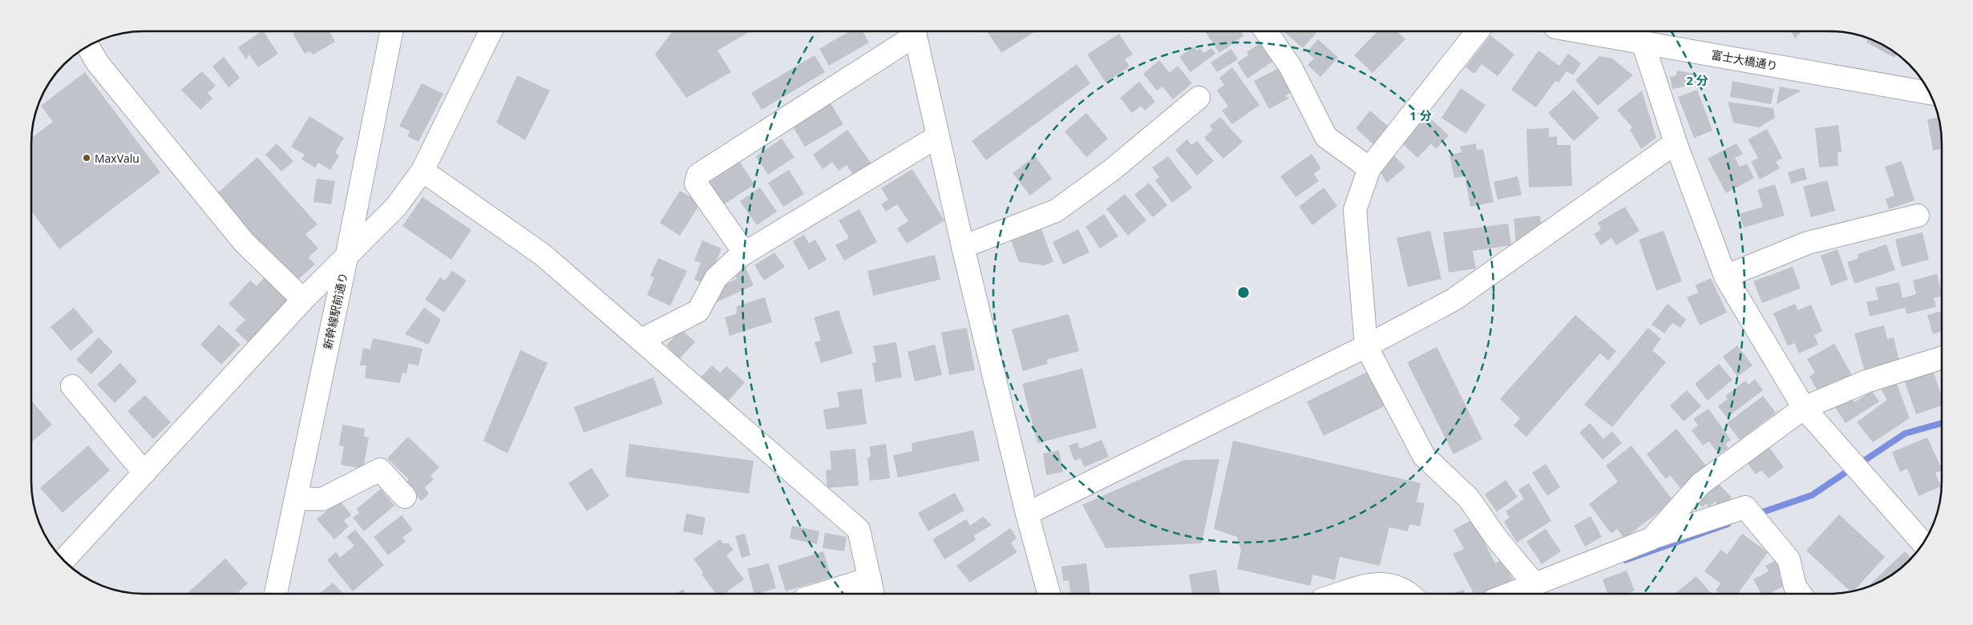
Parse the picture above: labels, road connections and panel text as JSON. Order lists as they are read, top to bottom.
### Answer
{
  "streets": {
    "street": ["富士大橋通り", "新幹線駅前通り"]
  },
  "places": ["MaxValu"],
  "rings": ["2 分", "1 分"]
}
